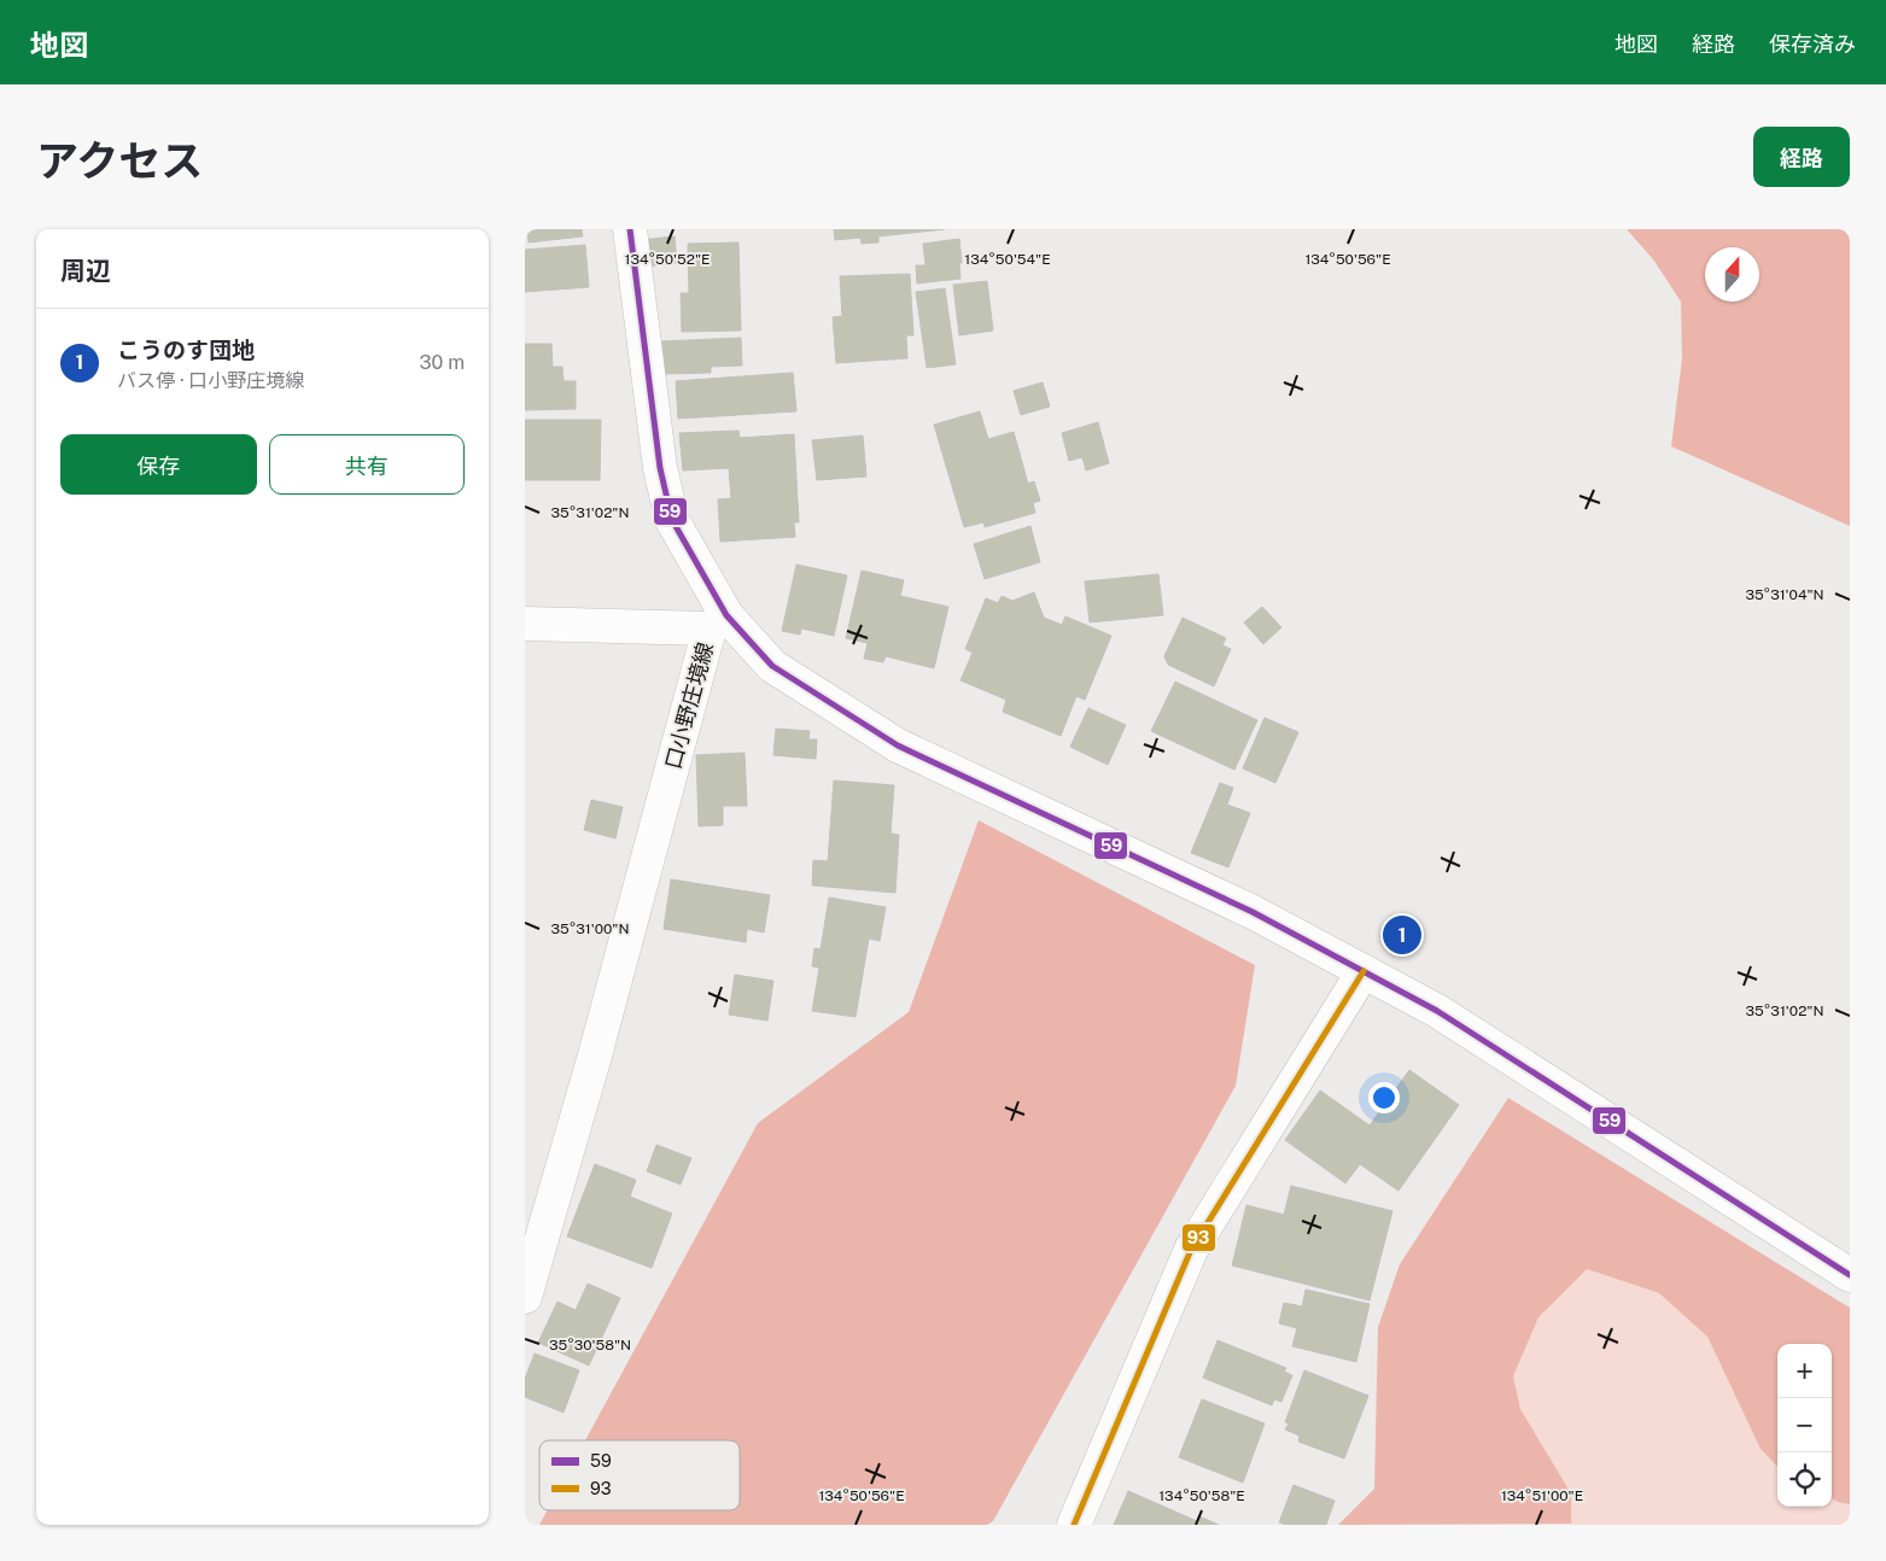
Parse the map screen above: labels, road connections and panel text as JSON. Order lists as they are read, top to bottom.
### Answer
{
  "streets": {
    "main road": ["口小野庄境線"]
  },
  "lines": ["transit line 59", "transit line 93"],
  "legend": ["59", "93"],
  "north": "top",
  "page": {
    "header": "地図",
    "nav": ["地図", "経路", "保存済み"],
    "title": "アクセス",
    "buttons": [
      "経路",
      ["保存", "共有"]
    ],
    "heading": "周辺",
    "list": [
      {
        "mark": "1",
        "name": "こうのす団地",
        "note": "バス停 · 口小野庄境線",
        "value": "30 m"
      }
    ],
    "pins": "1",
    "map_buttons": ["+", "−"]
  },
  "coordinates": [
    "134°50'52\"E",
    "134°50'54\"E",
    "134°50'56\"E",
    "35°31'02\"N",
    "35°31'04\"N",
    "35°31'00\"N",
    "35°30'58\"N",
    "134°50'58\"E",
    "134°51'00\"E"
  ]
}
